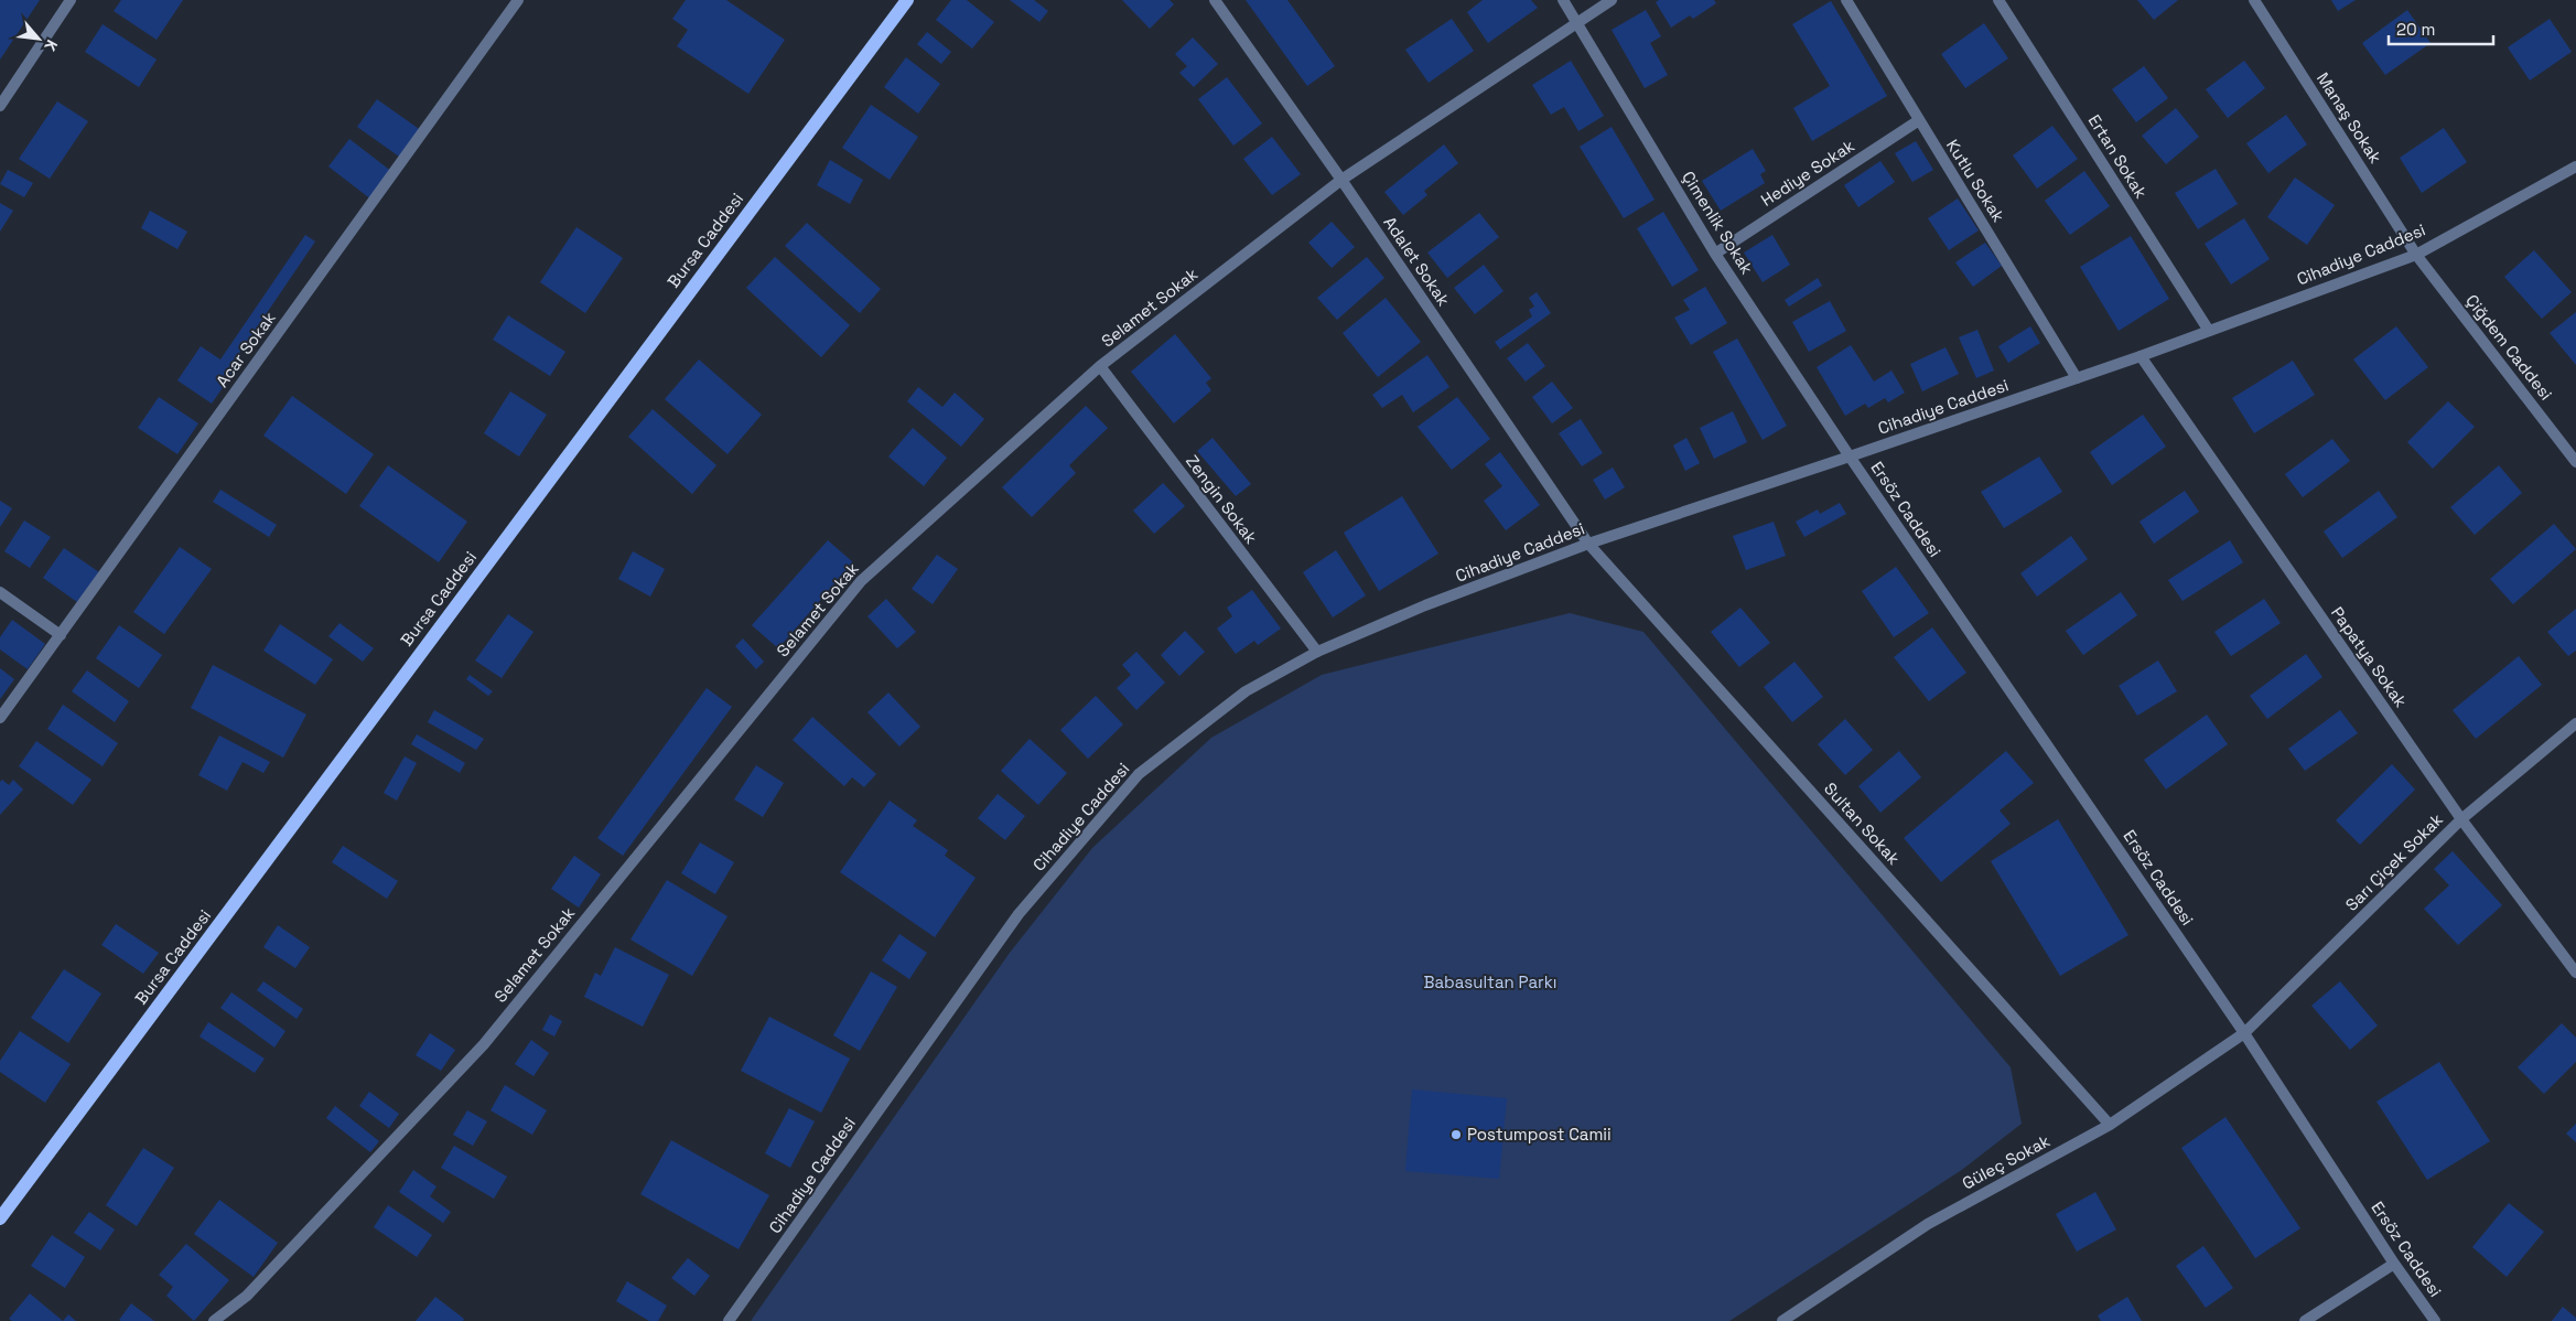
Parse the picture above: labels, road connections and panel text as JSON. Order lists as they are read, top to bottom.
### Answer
{
  "streets": {
    "main road": ["Bursa Caddesi"],
    "street": [
      "Manaş Sokak",
      "Ertan Sokak",
      "Hediye Sokak",
      "Kutlu Sokak",
      "Çimenlik Sokak",
      "Cihadiye Caddesi",
      "Adalet Sokak",
      "Selamet Sokak",
      "Çiğdem Caddesi",
      "Acar Sokak",
      "Zengin Sokak",
      "Ersöz Caddesi",
      "Papatya Sokak",
      "Sultan Sokak",
      "Sarı Çiçek Sokak",
      "Güleç Sokak"
    ]
  },
  "crossings": [
    ["Manaş Sokak", "Cihadiye Caddesi"],
    ["Manaş Sokak", "Çiğdem Caddesi"],
    ["Ertan Sokak", "Cihadiye Caddesi"],
    ["Hediye Sokak", "Kutlu Sokak"],
    ["Hediye Sokak", "Çimenlik Sokak"],
    ["Kutlu Sokak", "Cihadiye Caddesi"],
    ["Çimenlik Sokak", "Cihadiye Caddesi"],
    ["Çimenlik Sokak", "Selamet Sokak"],
    ["Çimenlik Sokak", "Ersöz Caddesi"],
    ["Cihadiye Caddesi", "Adalet Sokak"],
    ["Cihadiye Caddesi", "Çiğdem Caddesi"],
    ["Cihadiye Caddesi", "Zengin Sokak"],
    ["Cihadiye Caddesi", "Ersöz Caddesi"],
    ["Cihadiye Caddesi", "Papatya Sokak"],
    ["Cihadiye Caddesi", "Sultan Sokak"],
    ["Adalet Sokak", "Selamet Sokak"],
    ["Adalet Sokak", "Sultan Sokak"],
    ["Selamet Sokak", "Zengin Sokak"],
    ["Ersöz Caddesi", "Sarı Çiçek Sokak"],
    ["Ersöz Caddesi", "Güleç Sokak"],
    ["Papatya Sokak", "Sarı Çiçek Sokak"],
    ["Sultan Sokak", "Güleç Sokak"],
    ["Sarı Çiçek Sokak", "Güleç Sokak"]
  ],
  "parks": ["Babasultan Parkı"],
  "places": ["Postumpost Camii"],
  "scale_bar": "20 m",
  "north": "bottom right"
}
